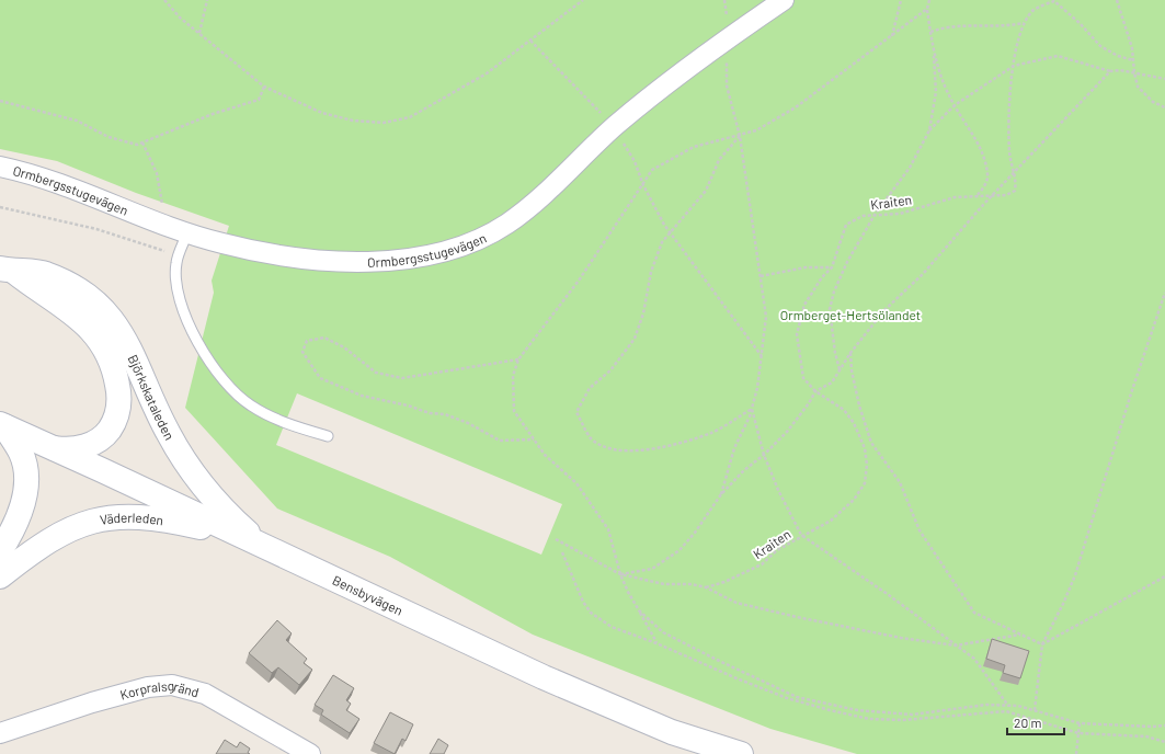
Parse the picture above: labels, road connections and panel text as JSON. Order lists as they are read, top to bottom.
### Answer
{
  "streets": {
    "main road": ["Björkskataleden", "Väderleden", "Bensbyvägen"],
    "street": ["Ormbergsstugevägen", "Korpralsgränd"],
    "path": ["Kraiten"]
  },
  "crossings": [
    ["Björkskataleden", "Väderleden"],
    ["Björkskataleden", "Bensbyvägen"],
    ["Väderleden", "Bensbyvägen"]
  ],
  "parks": ["Ormberget-Hertsölandet"],
  "scale_bar": "20 m"
}
